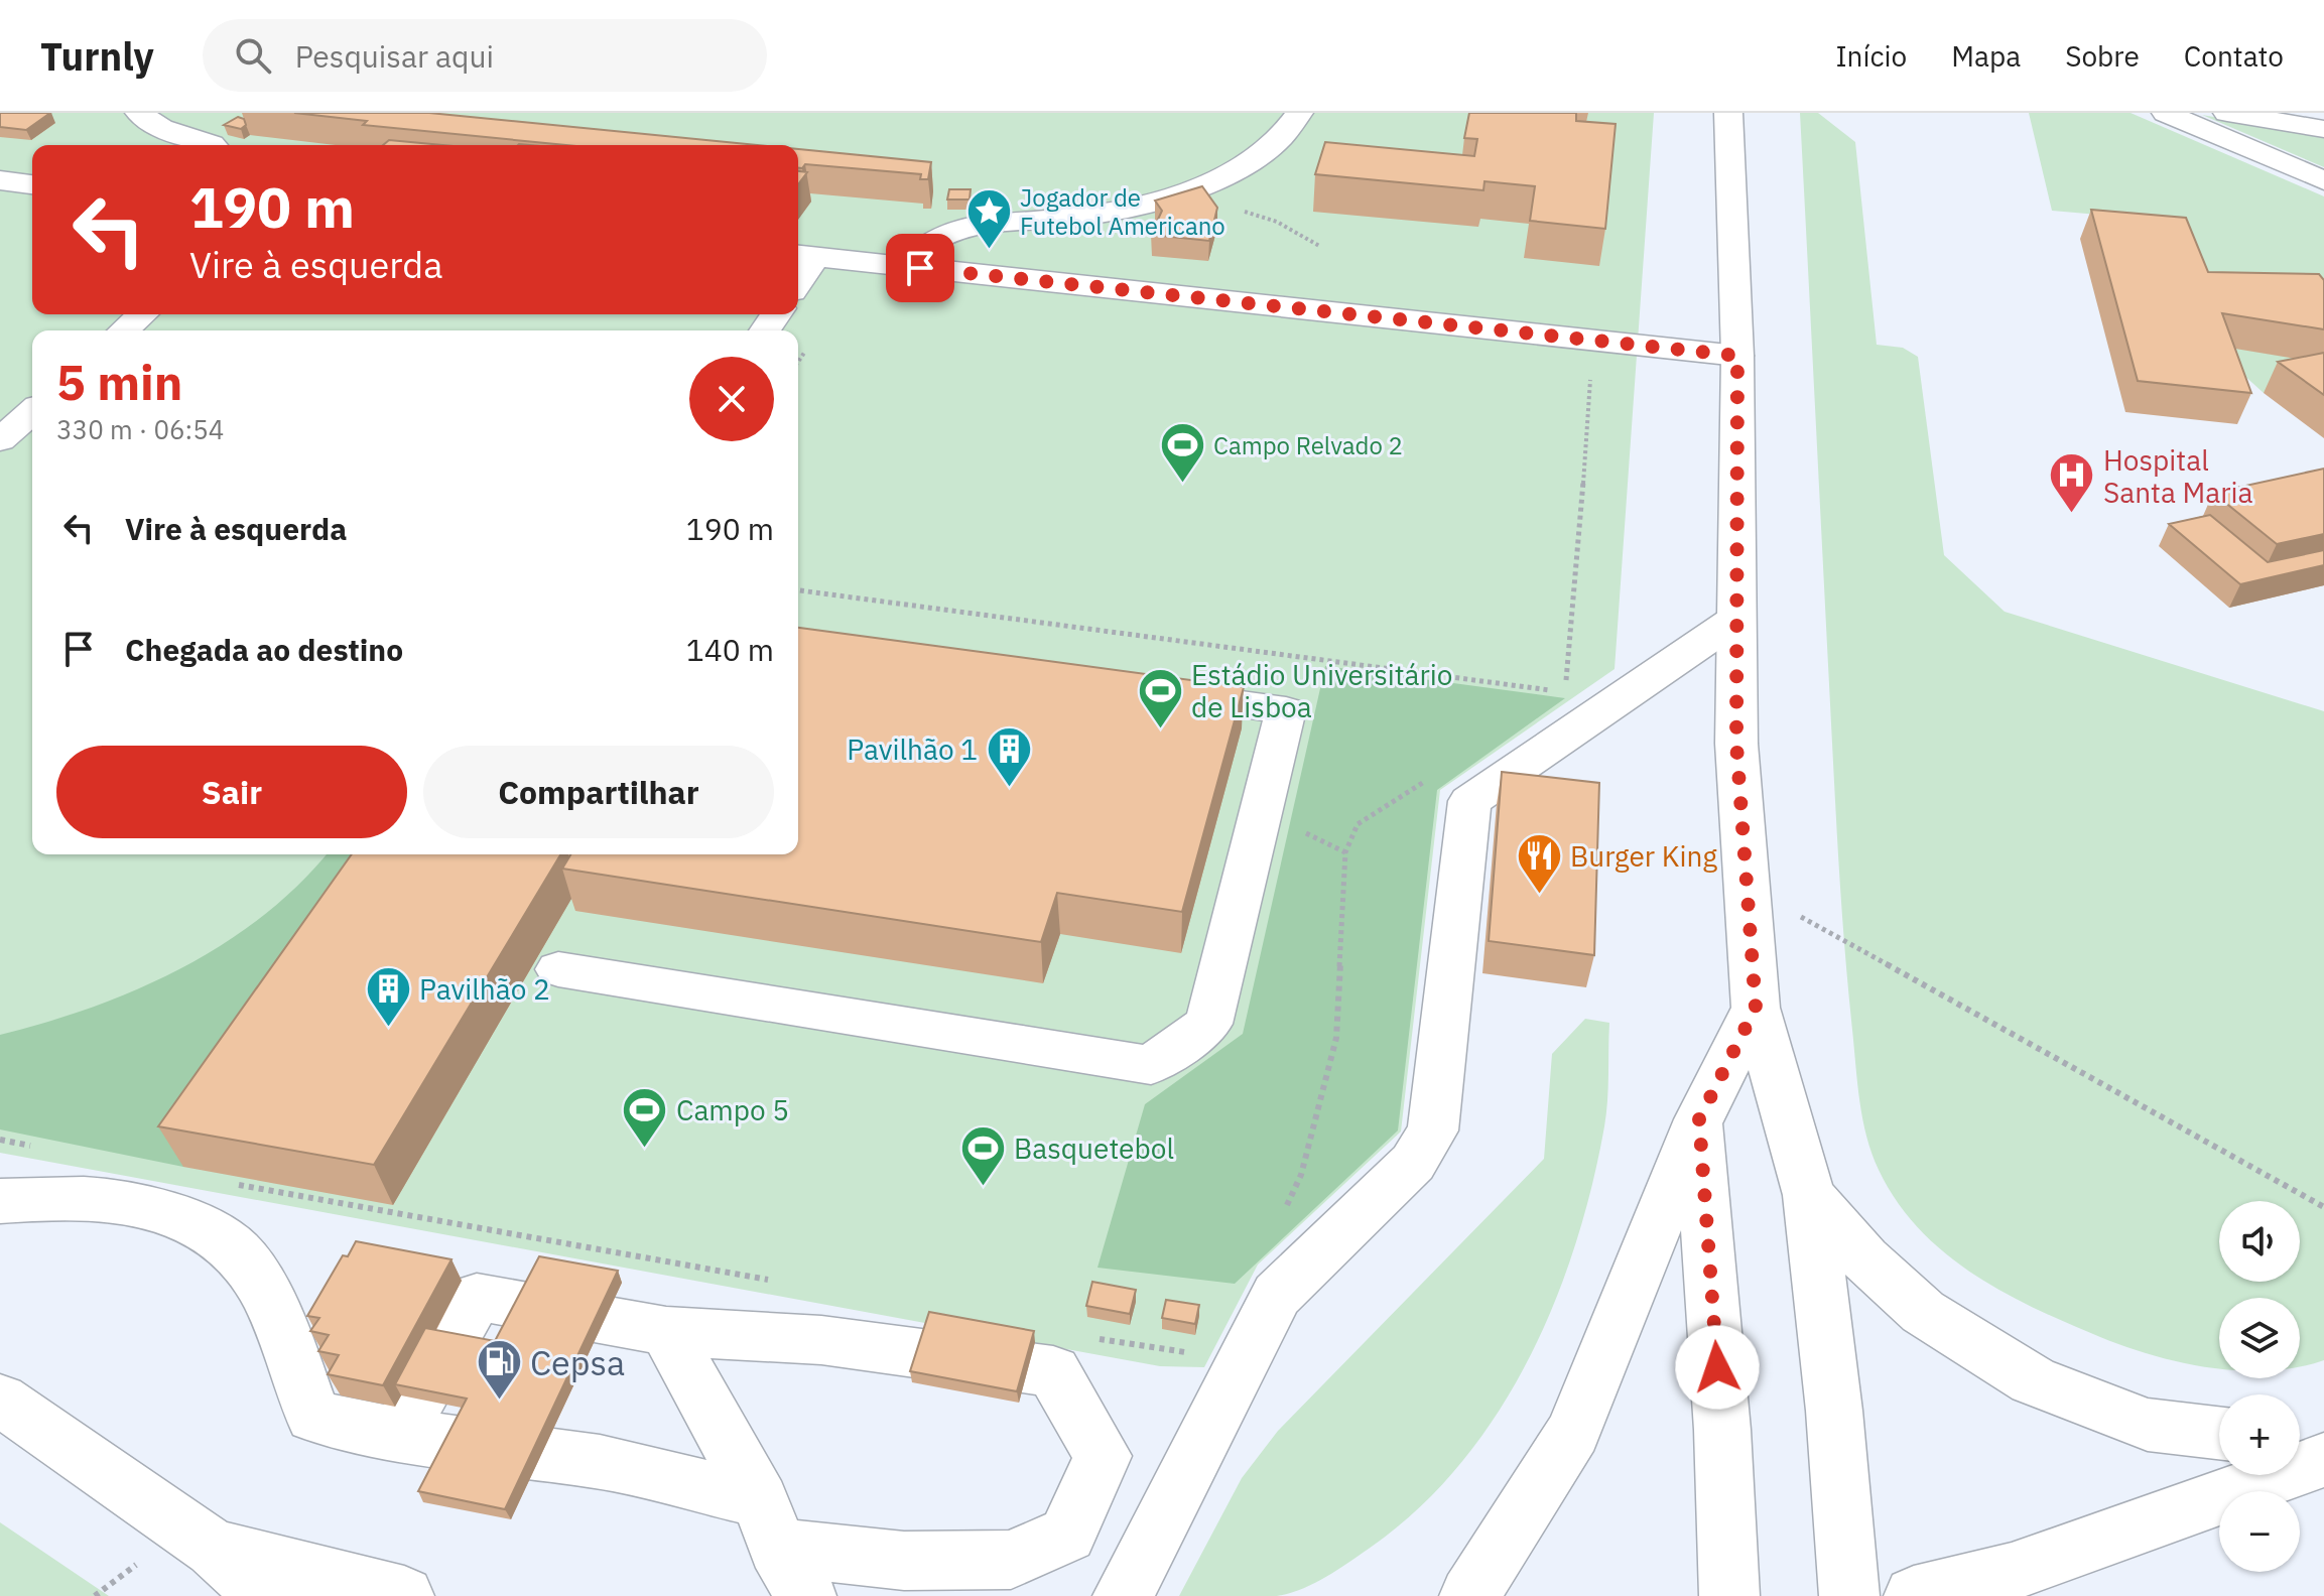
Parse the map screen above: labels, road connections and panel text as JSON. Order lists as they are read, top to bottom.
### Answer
{
  "places": {
    "place": ["Jogador de Futebol Americano"],
    "sports": [
      "Campo Relvado 2",
      "Estádio Universitário de Lisboa",
      "Campo 5",
      "Basquetebol"
    ],
    "hospital": ["Hospital Santa Maria"],
    "building": ["Pavilhão 1", "Pavilhão 2"],
    "restaurant": ["Burger King"],
    "fuel station": ["Cepsa"]
  },
  "page": {
    "header": "Turnly",
    "search": "Pesquisar aqui",
    "nav": [
      "Início",
      "Mapa",
      "Sobre",
      "Contato"
    ],
    "turn": ["190 m", "Vire à esquerda"],
    "heading": ["5 min", "330 m · 06:54"],
    "list": [
      {
        "name": "Vire à esquerda",
        "value": "190 m"
      },
      {
        "name": "Chegada ao destino",
        "value": "140 m"
      }
    ],
    "buttons": ["Sair", "Compartilhar"],
    "map_buttons": ["+", "−"]
  }
}
